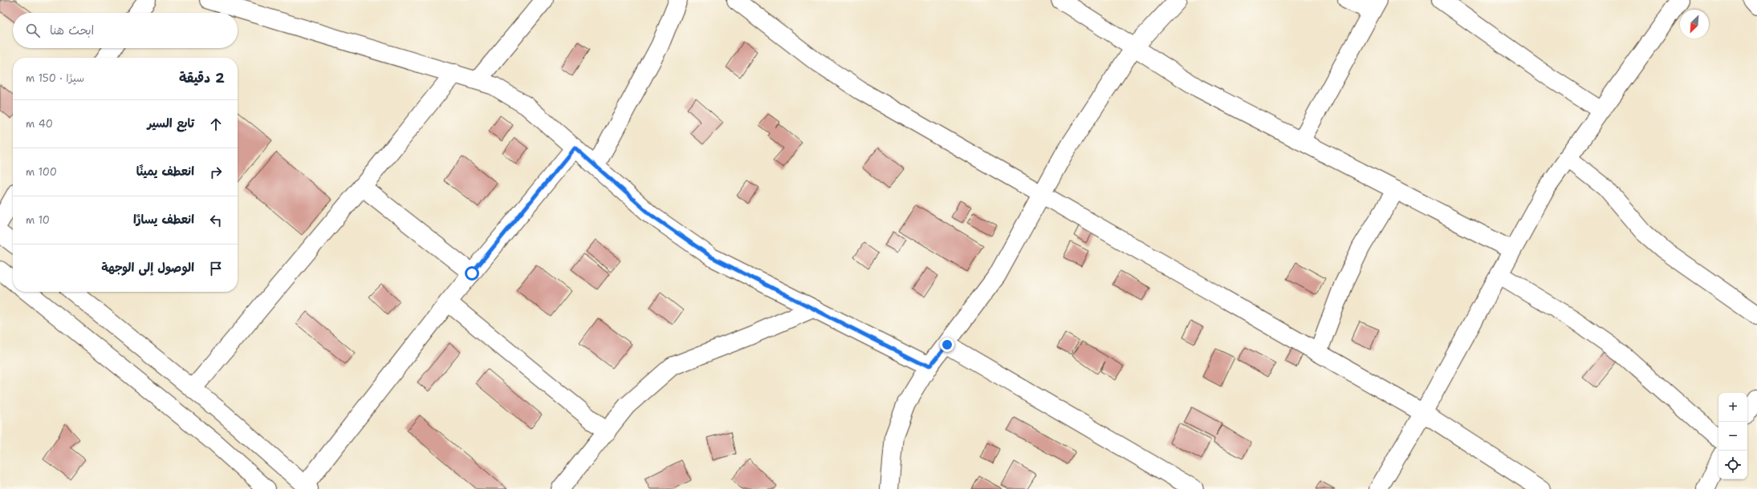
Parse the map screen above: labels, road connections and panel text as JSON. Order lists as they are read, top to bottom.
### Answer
{
  "north": "bottom left",
  "page": {
    "search": "ابحث هنا",
    "heading": ["2 دقيقة", "سيرًا · 150 m"],
    "list": [
      ["تابع السير", "40 m"],
      ["انعطف يمينًا", "100 m"],
      ["انعطف يسارًا", "10 m"],
      "الوصول إلى الوجهة"
    ],
    "map_buttons": ["+", "−"]
  }
}
